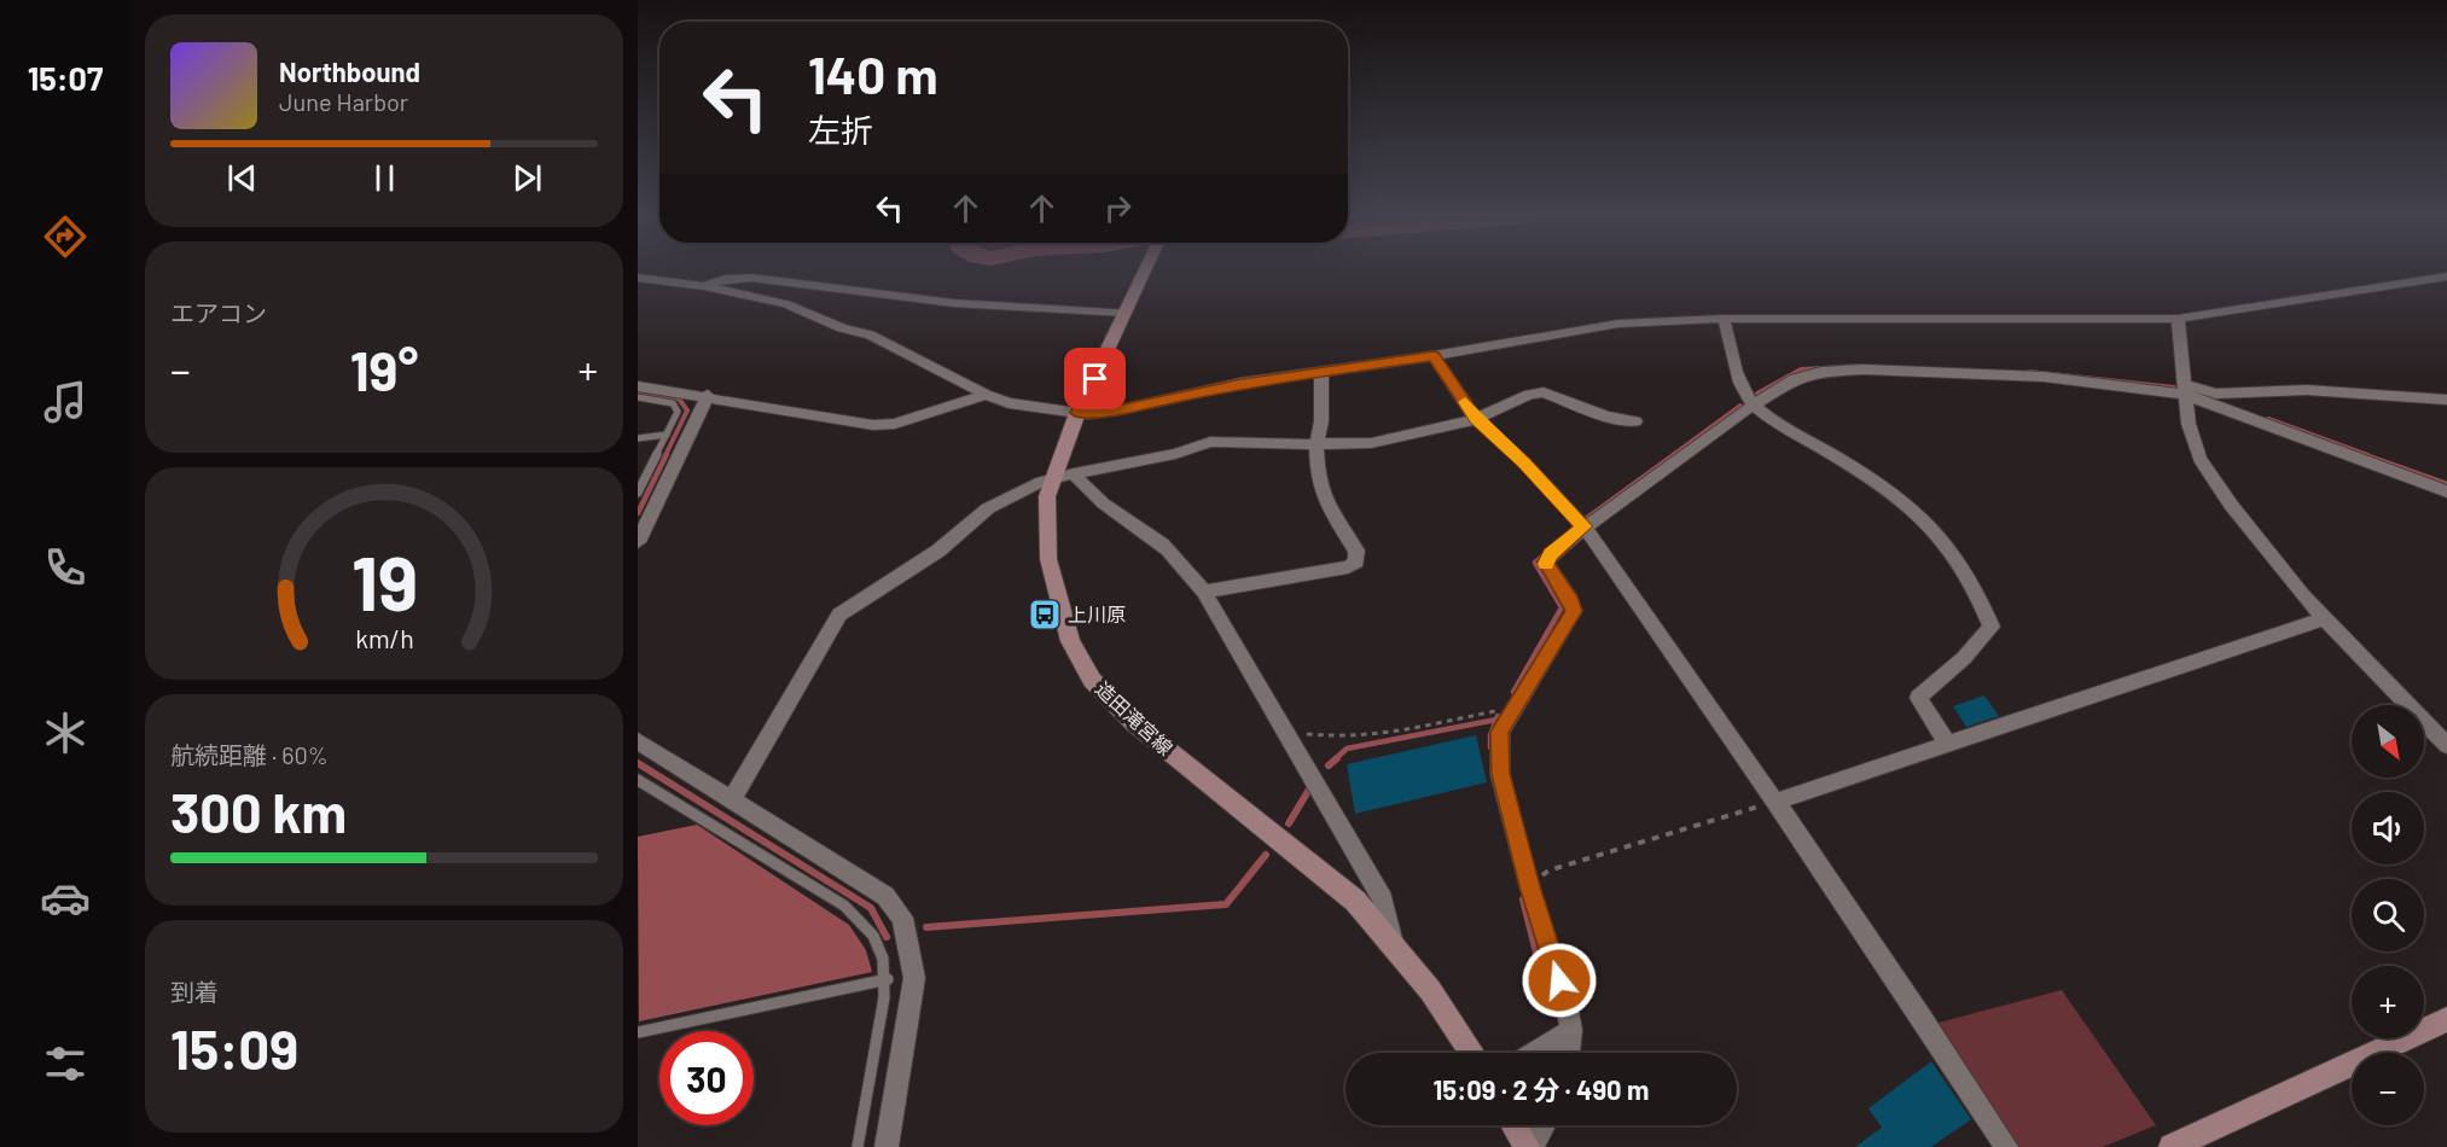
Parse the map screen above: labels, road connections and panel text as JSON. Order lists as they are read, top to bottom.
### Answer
{
  "streets": {
    "main road": ["造田滝宮線"]
  },
  "places": {
    "bus stop": ["上川原"]
  },
  "north": "bottom right",
  "page": {
    "tabs": "15:07",
    "turn": ["140 m", "左折"],
    "song": ["Northbound", "June Harbor"],
    "tile": [
      "エアコン",
      ["航続距離 · 60%", "300 km"],
      ["到着", "15:09"]
    ],
    "heat": ["−", "19°", "+"],
    "map_buttons": ["+", "−"],
    "limit": "30",
    "trip": "15:09 · 2 分 · 490 m",
    "gauge": ["19", "km/h"]
  }
}
